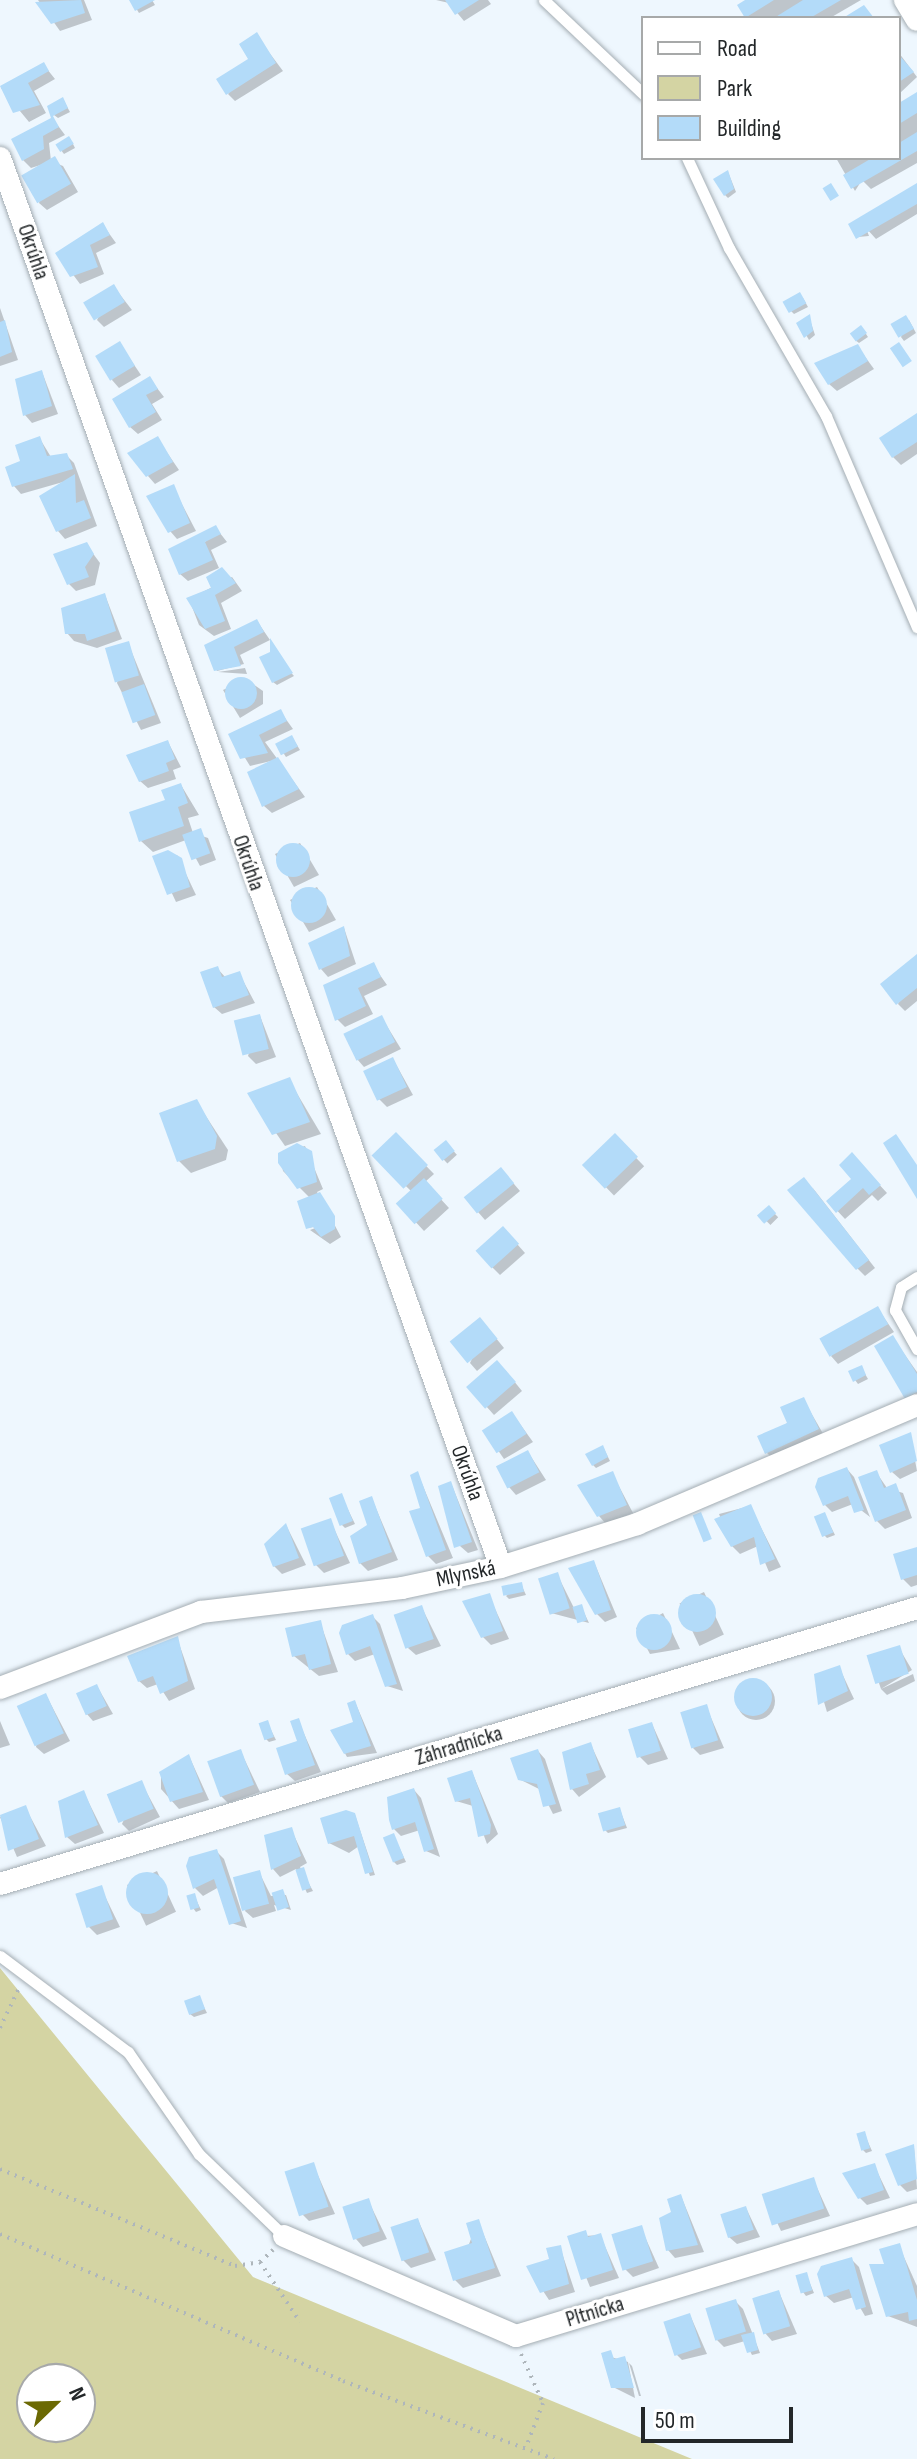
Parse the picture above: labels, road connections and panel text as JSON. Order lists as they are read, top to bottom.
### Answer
{
  "streets": {
    "street": [
      "Okrúhla",
      "Mlynská",
      "Záhradnícka",
      "Pltnícka"
    ]
  },
  "crossings": [
    ["Okrúhla", "Mlynská"]
  ],
  "legend": ["Road", "Park", "Building"],
  "scale_bar": "50 m",
  "north": "top right"
}
